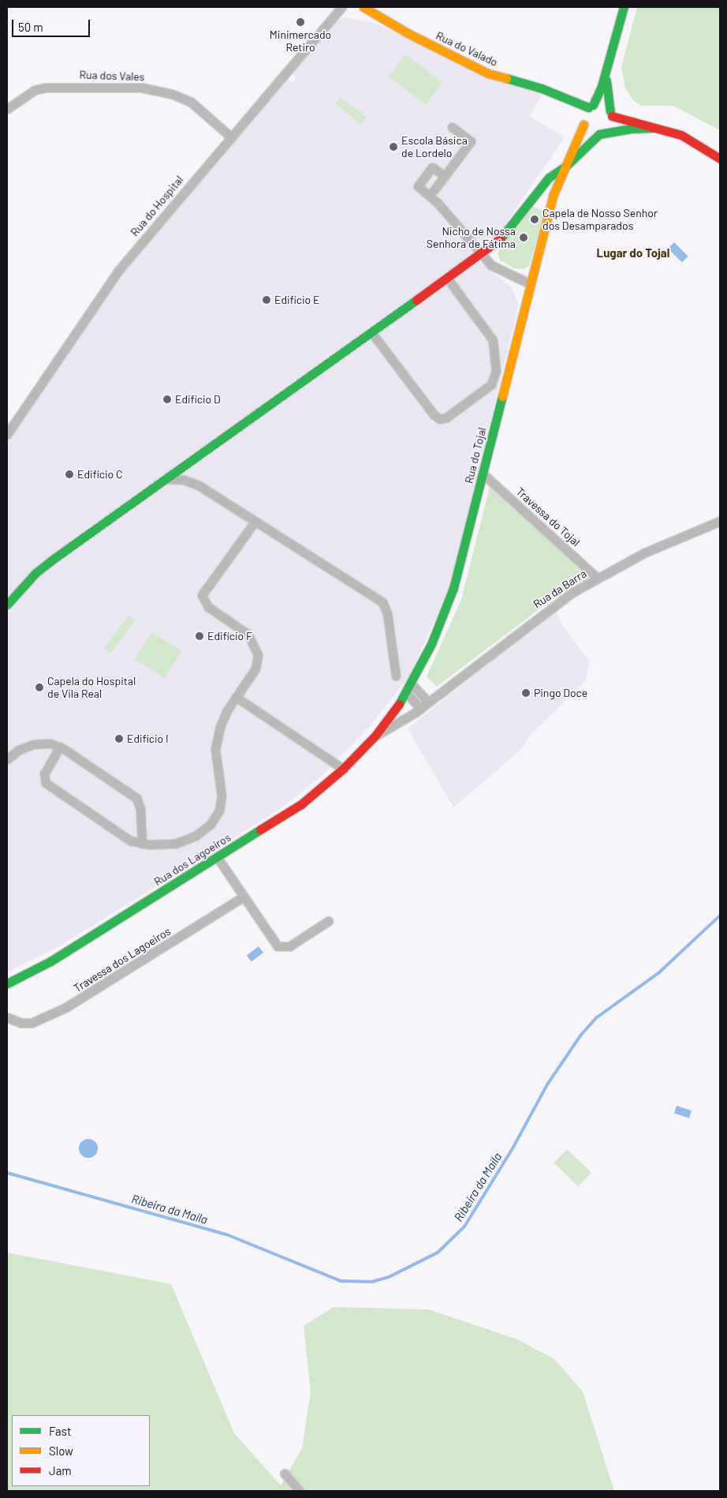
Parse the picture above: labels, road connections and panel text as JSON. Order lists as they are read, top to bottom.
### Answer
{
  "streets": {
    "main road": ["Rua do Valado", "Rua do Tojal", "Rua dos Lagoeiros"],
    "street": [
      "Rua dos Vales",
      "Rua do Hospital",
      "Travessa do Tojal",
      "Rua da Barra",
      "Travessa dos Lagoeiros"
    ]
  },
  "crossings": [
    ["Rua do Valado", "Rua do Tojal"],
    ["Rua dos Vales", "Rua do Hospital"],
    ["Rua do Tojal", "Travessa do Tojal"],
    ["Rua do Tojal", "Rua da Barra"],
    ["Rua do Tojal", "Rua dos Lagoeiros"],
    ["Travessa do Tojal", "Rua da Barra"],
    ["Rua da Barra", "Rua dos Lagoeiros"]
  ],
  "districts": ["Lugar do Tojal"],
  "water": ["Ribeira da Maíla"],
  "places": [
    "Minimercado Retiro",
    "Escola Básica de Lordelo",
    "Capela de Nosso Senhor dos Desamparados",
    "Nicho de Nossa Senhora de Fátima",
    "Edifício E",
    "Edifício D",
    "Edifício C",
    "Edifício F",
    "Capela do Hospital de Vila Real",
    "Pingo Doce",
    "Edifício I"
  ],
  "legend": ["Fast", "Slow", "Jam"],
  "scale_bar": "50 m"
}
